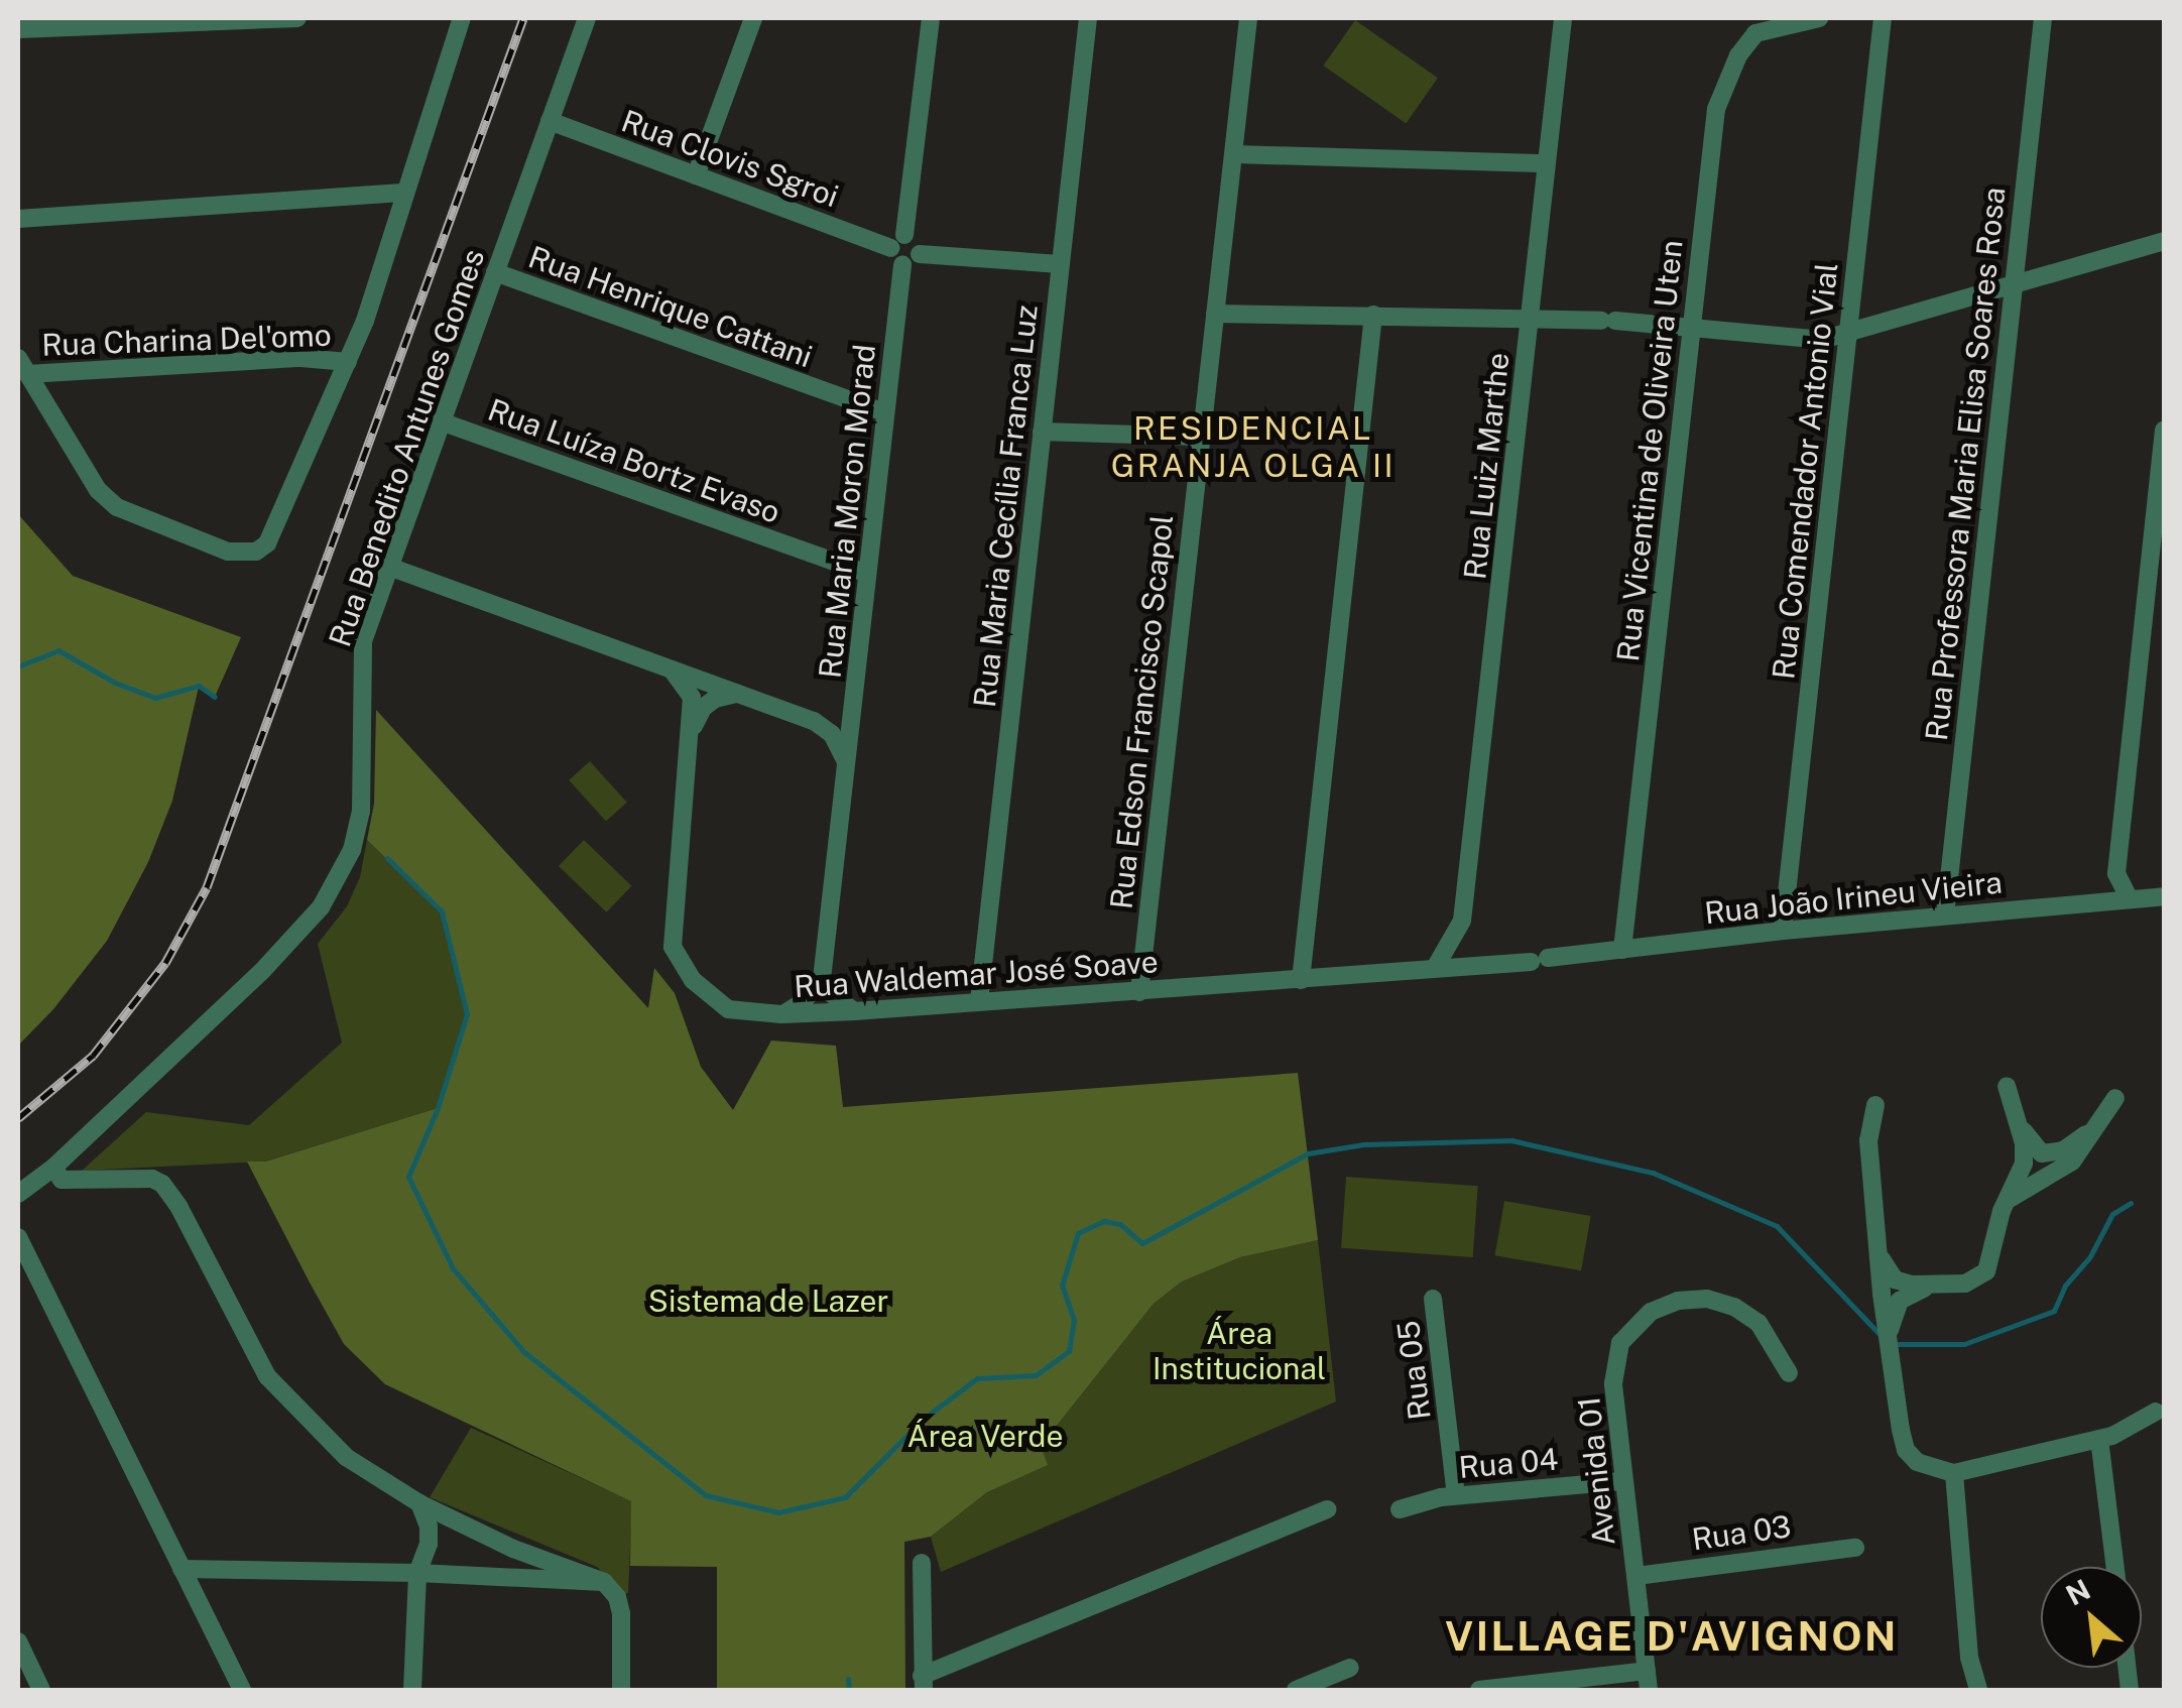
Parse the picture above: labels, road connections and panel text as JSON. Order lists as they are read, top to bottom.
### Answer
{
  "streets": {
    "street": [
      "Rua Clovis Sgroi",
      "Rua Henrique Cattani",
      "Rua Charina Del'omo",
      "Rua Benedito Antunes Gomes",
      "Rua Vicentina de Oliveira Uten",
      "Rua Luíza Bortz Evaso",
      "Rua Professora Maria Elisa Soares Rosa",
      "Rua Luiz Marthe",
      "Rua Comendador Antonio Vial",
      "Rua Maria Cecília Franca Luz",
      "Rua Maria Moron Morad",
      "Rua Edson Francisco Scapol",
      "Rua João Irineu Vieira",
      "Rua Waldemar José Soave",
      "Rua 05",
      "Rua 04",
      "Avenida 01",
      "Rua 03"
    ]
  },
  "crossings": [
    ["Rua Clovis Sgroi", "Rua Benedito Antunes Gomes"],
    ["Rua Clovis Sgroi", "Rua Maria Moron Morad"],
    ["Rua Henrique Cattani", "Rua Benedito Antunes Gomes"],
    ["Rua Henrique Cattani", "Rua Maria Moron Morad"],
    ["Rua Benedito Antunes Gomes", "Rua Luíza Bortz Evaso"],
    ["Rua Vicentina de Oliveira Uten", "Rua João Irineu Vieira"],
    ["Rua Luíza Bortz Evaso", "Rua Maria Moron Morad"],
    ["Rua Professora Maria Elisa Soares Rosa", "Rua João Irineu Vieira"],
    ["Rua Comendador Antonio Vial", "Rua João Irineu Vieira"],
    ["Rua Maria Cecília Franca Luz", "Rua Waldemar José Soave"],
    ["Rua Edson Francisco Scapol", "Rua Waldemar José Soave"],
    ["Rua João Irineu Vieira", "Rua Waldemar José Soave"],
    ["Rua 05", "Rua 04"],
    ["Rua 04", "Avenida 01"],
    ["Avenida 01", "Rua 03"]
  ],
  "districts": ["RESIDENCIAL GRANJA OLGA II", "VILLAGE D'AVIGNON"],
  "parks": ["Sistema de Lazer", "Área Institucional", "Área Verde"],
  "north": "top left"
}
